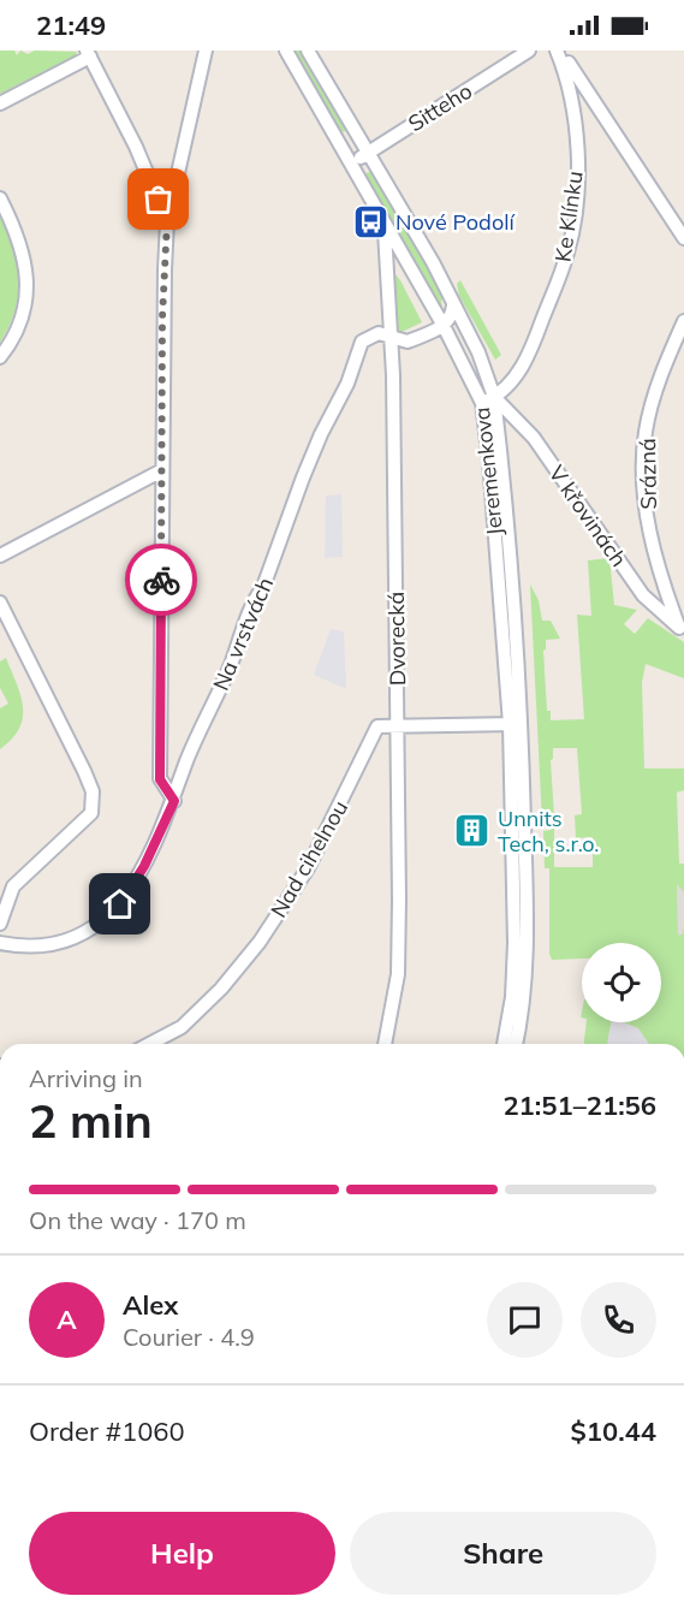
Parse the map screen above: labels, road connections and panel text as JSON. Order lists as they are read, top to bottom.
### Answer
{
  "streets": {
    "street": [
      "Sitteho",
      "Ke Klínku",
      "Jeremenkova",
      "Srázná",
      "V křovinách",
      "Na vrstvách",
      "Dvorecká",
      "Nad cihelnou"
    ]
  },
  "crossings": [
    ["Sitteho", "Jeremenkova"],
    ["Ke Klínku", "Jeremenkova"],
    ["Ke Klínku", "V křovinách"],
    ["Jeremenkova", "V křovinách"],
    ["Jeremenkova", "Na vrstvách"],
    ["Jeremenkova", "Dvorecká"],
    ["Jeremenkova", "Nad cihelnou"],
    ["Srázná", "V křovinách"],
    ["Na vrstvách", "Dvorecká"],
    ["Dvorecká", "Nad cihelnou"]
  ],
  "places": {
    "bus stop": ["Nové Podolí"],
    "building": ["Unnits Tech, s.r.o."]
  },
  "page": {
    "status": "21:49",
    "heading": ["2 min", "Arriving in", "21:51–21:56"],
    "panel": [
      "Alex",
      "Courier · 4.9",
      "Order #1060",
      "$10.44"
    ],
    "bar": "On the way · 170 m",
    "round": "A",
    "buttons": ["Help", "Share"]
  }
}
